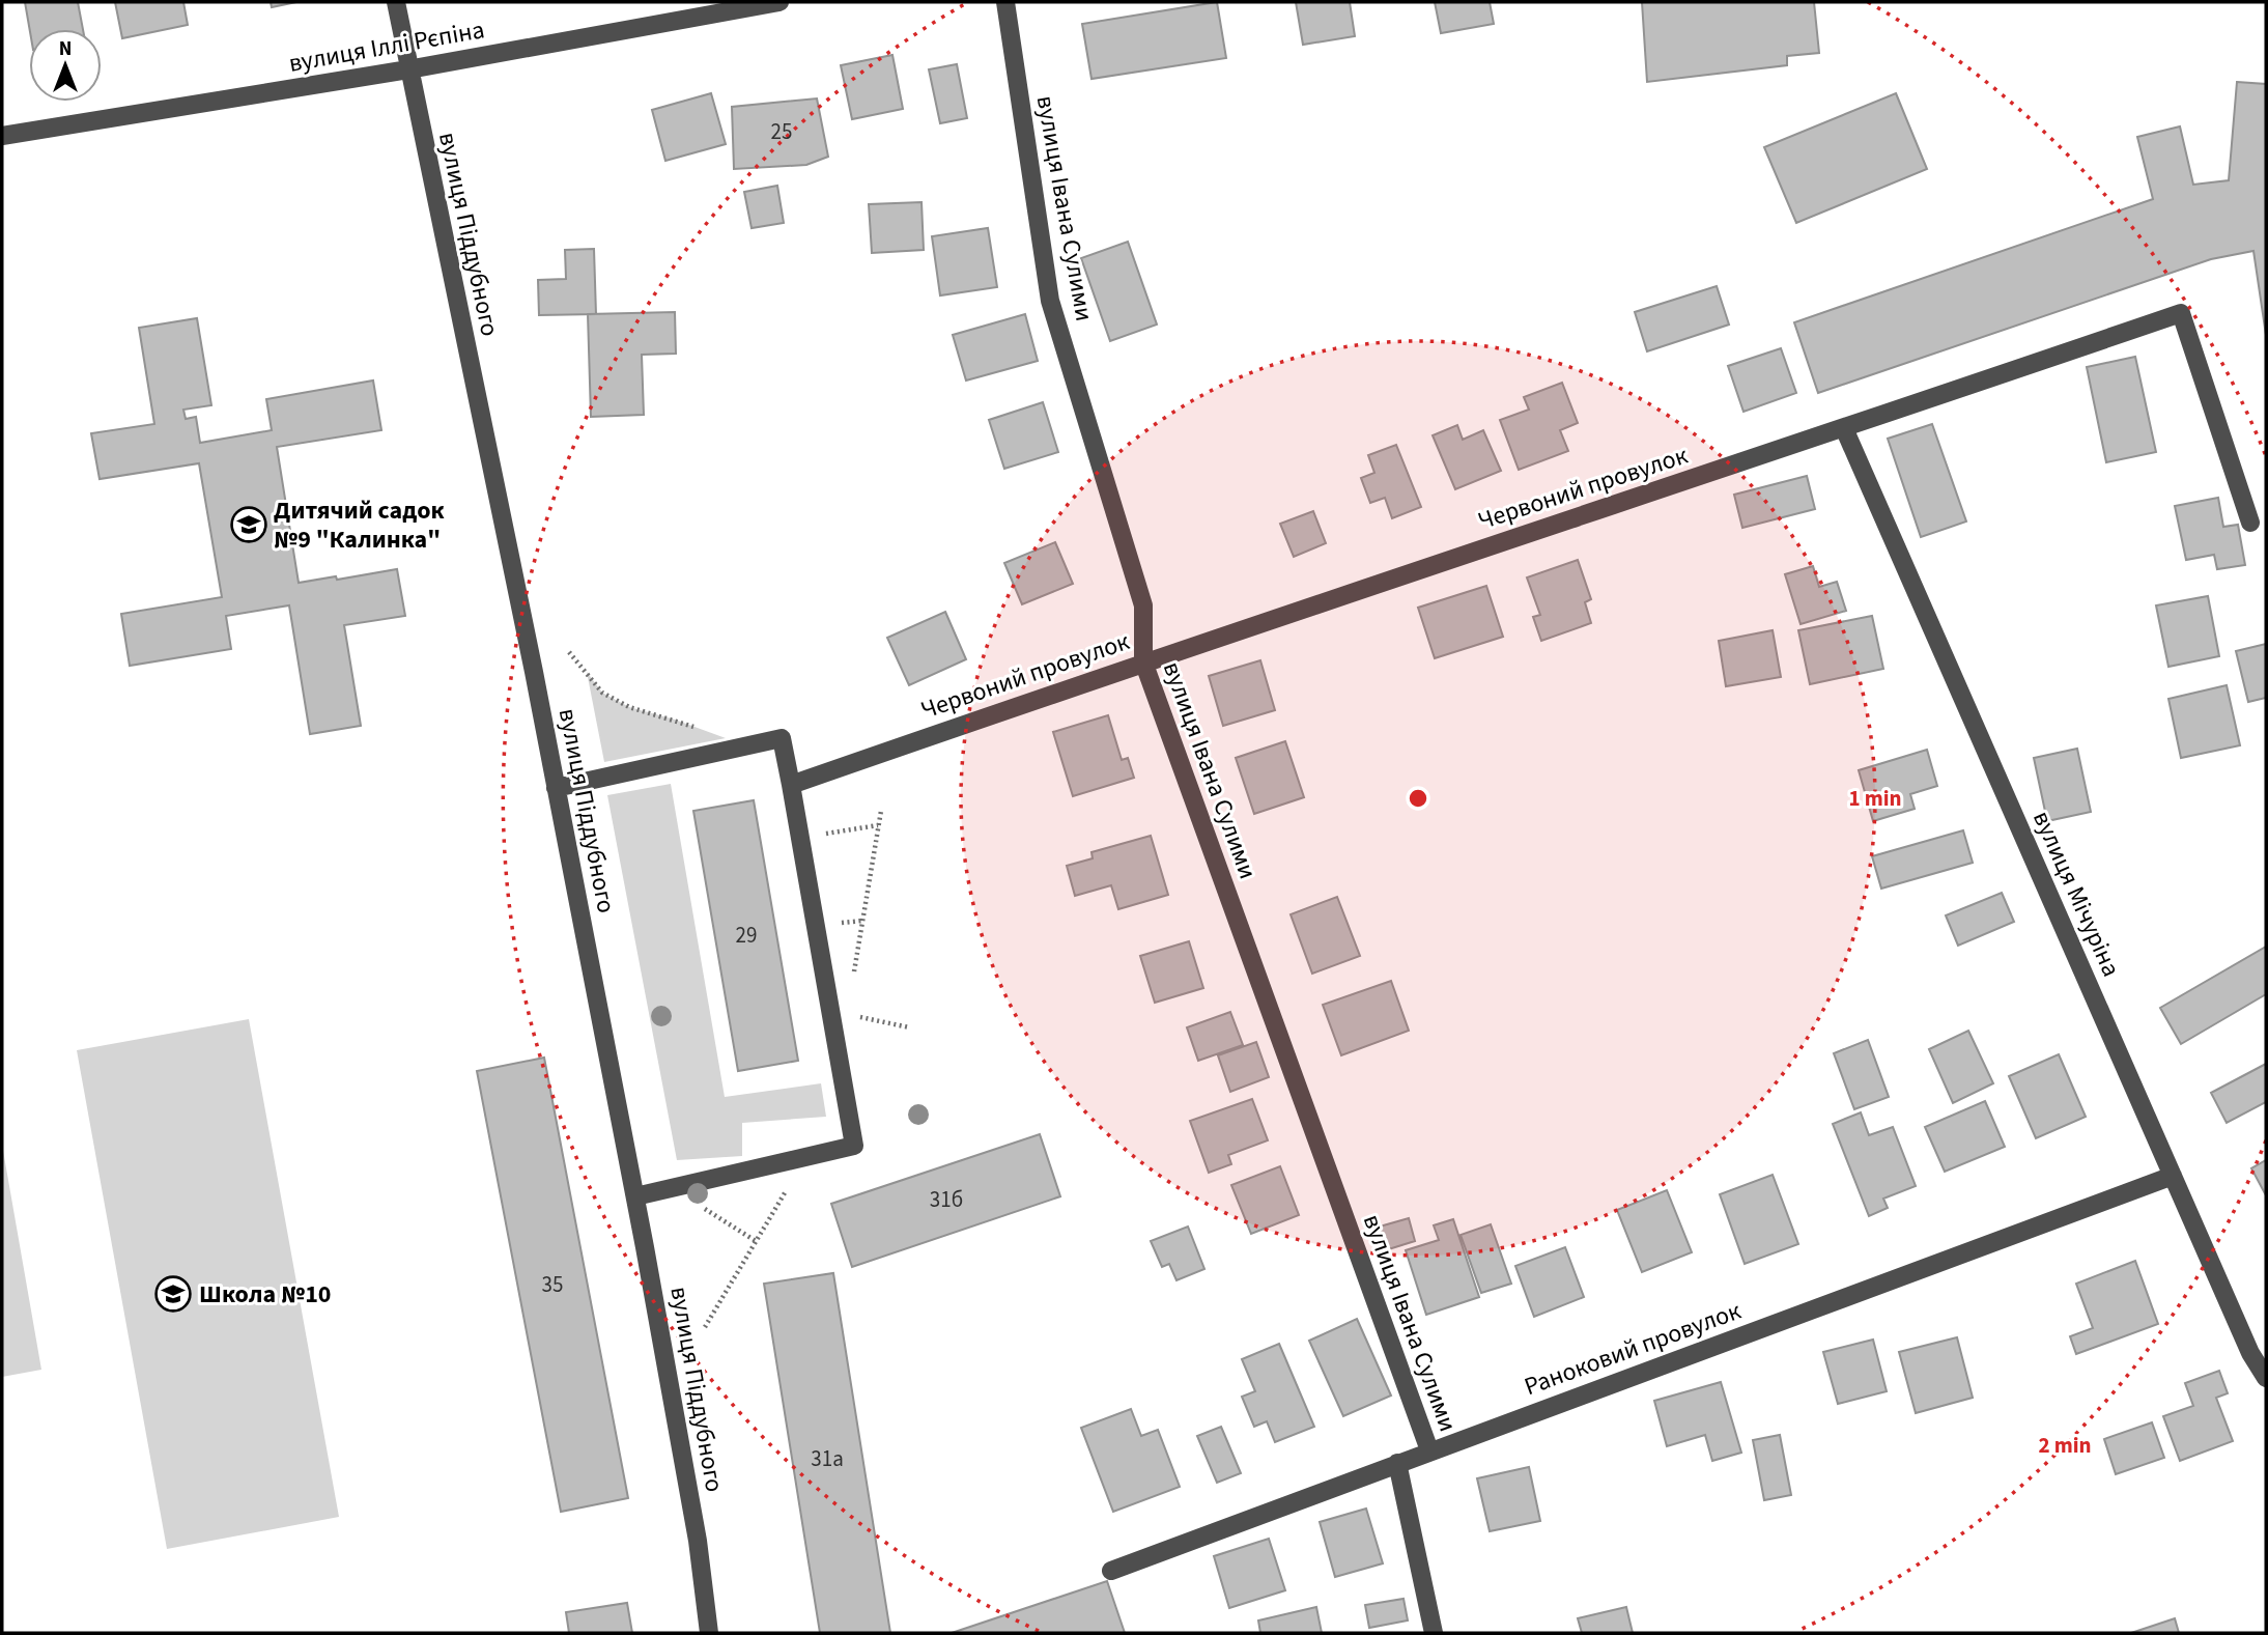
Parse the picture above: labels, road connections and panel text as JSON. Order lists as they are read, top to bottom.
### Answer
{
  "streets": {
    "street": [
      "вулиця Іллі Рєпіна",
      "вулиця Івана Сулими",
      "вулиця Піддубного",
      "Червоний провулок",
      "вулиця Мічуріна",
      "Раноковий провулок"
    ]
  },
  "crossings": [
    ["вулиця Іллі Рєпіна", "вулиця Піддубного"],
    ["вулиця Івана Сулими", "Червоний провулок"],
    ["вулиця Івана Сулими", "Раноковий провулок"],
    ["Червоний провулок", "вулиця Мічуріна"],
    ["вулиця Мічуріна", "Раноковий провулок"]
  ],
  "places": {
    "school or university": ["Дитячий садок №9 \"Калинка\"", "Школа №10"]
  },
  "house_numbers": [
    "25",
    "29",
    "31б",
    "35",
    "31а"
  ],
  "north": "top",
  "rings": ["1 min", "2 min"]
}
